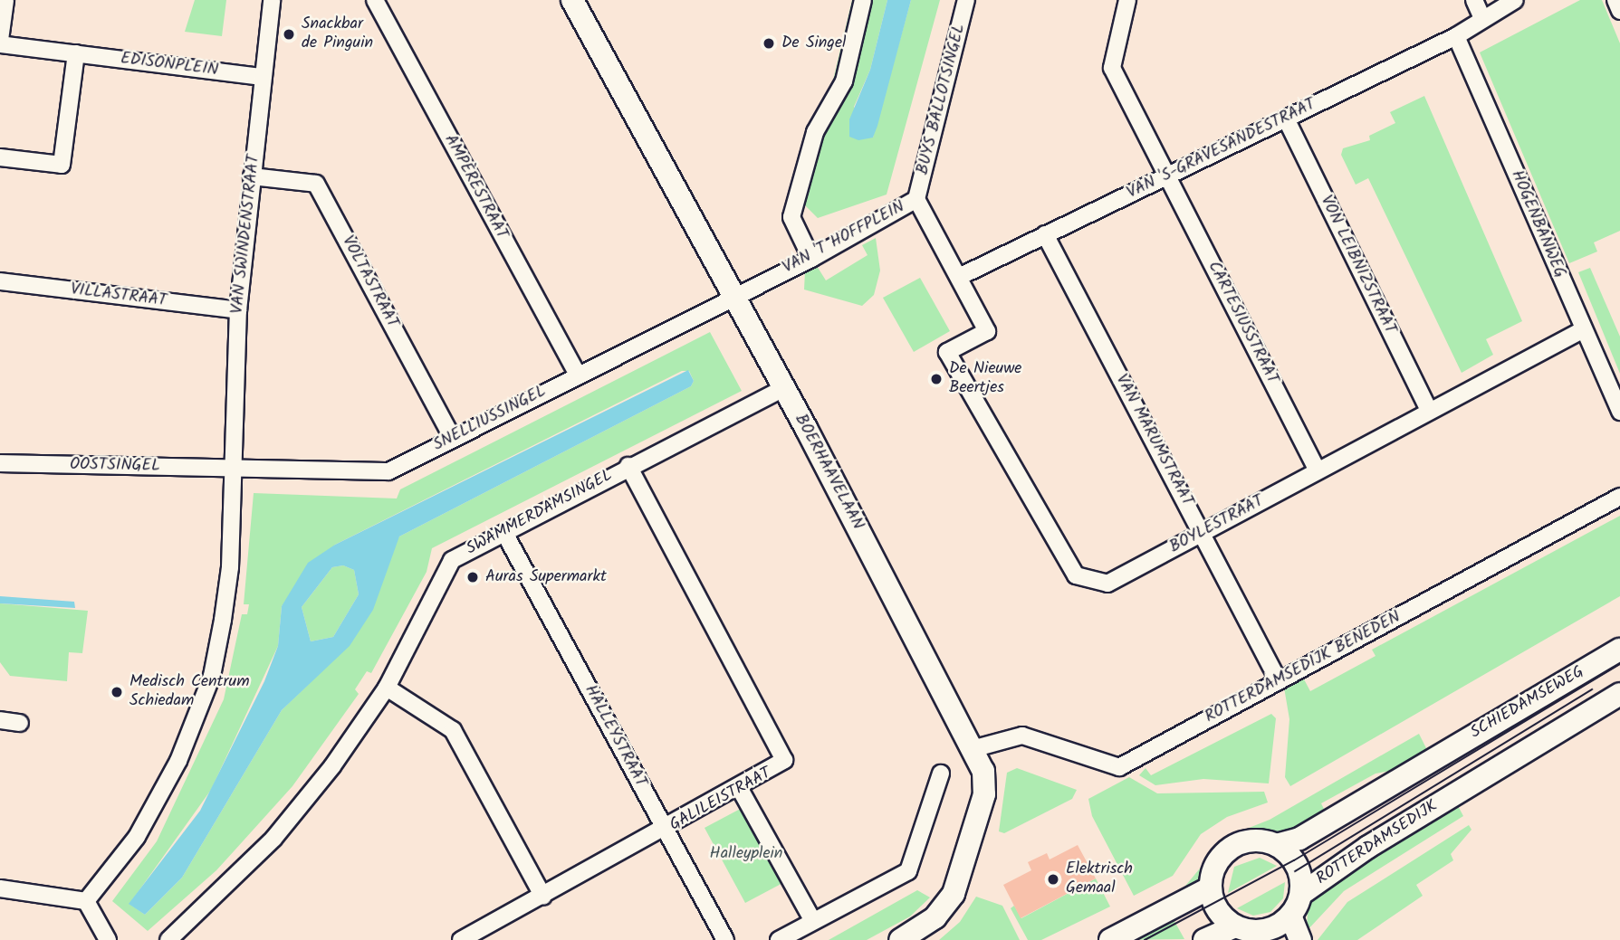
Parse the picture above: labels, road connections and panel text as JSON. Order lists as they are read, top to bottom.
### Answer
{
  "streets": {
    "main road": ["BOERHAAVELAAN", "SCHIEDAMSEWEG", "ROTTERDAMSEDIJK"],
    "street": [
      "EDISONPLEIN",
      "BUYS BALLOTSINGEL",
      "VAN 'S-GRAVESANDESTRAAT",
      "AMPÈRESTRAAT",
      "HOGENBANWEG",
      "VAN SWINDENSTRAAT",
      "VAN 'T HOFFPLEIN",
      "VON LEIBNIZSTRAAT",
      "VOLTASTRAAT",
      "VILLASTRAAT",
      "CARTESIUSSTRAAT",
      "SNELLIUSSINGEL",
      "VAN MARUMSTRAAT",
      "OOSTSINGEL",
      "SWAMMERDAMSINGEL",
      "BOYLESTRAAT",
      "ROTTERDAMSEDIJK BENEDEN",
      "HALLEYSTRAAT",
      "GALILEISTRAAT"
    ]
  },
  "crossings": [
    ["EDISONPLEIN", "VAN SWINDENSTRAAT"],
    ["BUYS BALLOTSINGEL", "VAN 'T HOFFPLEIN"],
    ["VAN 'S-GRAVESANDESTRAAT", "HOGENBANWEG"],
    ["VAN 'S-GRAVESANDESTRAAT", "VAN 'T HOFFPLEIN"],
    ["VAN 'S-GRAVESANDESTRAAT", "VON LEIBNIZSTRAAT"],
    ["VAN 'S-GRAVESANDESTRAAT", "CARTESIUSSTRAAT"],
    ["VAN 'S-GRAVESANDESTRAAT", "VAN MARUMSTRAAT"],
    ["AMPÈRESTRAAT", "SNELLIUSSINGEL"],
    ["HOGENBANWEG", "BOYLESTRAAT"],
    ["VAN SWINDENSTRAAT", "VOLTASTRAAT"],
    ["VAN SWINDENSTRAAT", "VILLASTRAAT"],
    ["VAN SWINDENSTRAAT", "SNELLIUSSINGEL"],
    ["VAN SWINDENSTRAAT", "OOSTSINGEL"],
    ["VAN 'T HOFFPLEIN", "SNELLIUSSINGEL"],
    ["VAN 'T HOFFPLEIN", "BOERHAAVELAAN"],
    ["VAN 'T HOFFPLEIN", "BOYLESTRAAT"],
    ["VON LEIBNIZSTRAAT", "BOYLESTRAAT"],
    ["VOLTASTRAAT", "SNELLIUSSINGEL"],
    ["CARTESIUSSTRAAT", "BOYLESTRAAT"],
    ["SNELLIUSSINGEL", "OOSTSINGEL"],
    ["SNELLIUSSINGEL", "BOERHAAVELAAN"],
    ["VAN MARUMSTRAAT", "BOYLESTRAAT"],
    ["VAN MARUMSTRAAT", "ROTTERDAMSEDIJK BENEDEN"],
    ["BOERHAAVELAAN", "SWAMMERDAMSINGEL"],
    ["BOERHAAVELAAN", "ROTTERDAMSEDIJK BENEDEN"],
    ["SWAMMERDAMSINGEL", "HALLEYSTRAAT"],
    ["SWAMMERDAMSINGEL", "GALILEISTRAAT"],
    ["SCHIEDAMSEWEG", "ROTTERDAMSEDIJK"],
    ["HALLEYSTRAAT", "GALILEISTRAAT"]
  ],
  "parks": ["Halleyplein"],
  "places": [
    "Snackbar de Pinguin",
    "De Singel",
    "De Nieuwe Beertjes",
    "Auras Supermarkt",
    "Medisch Centrum Schiedam",
    "Elektrisch Gemaal"
  ]
}
